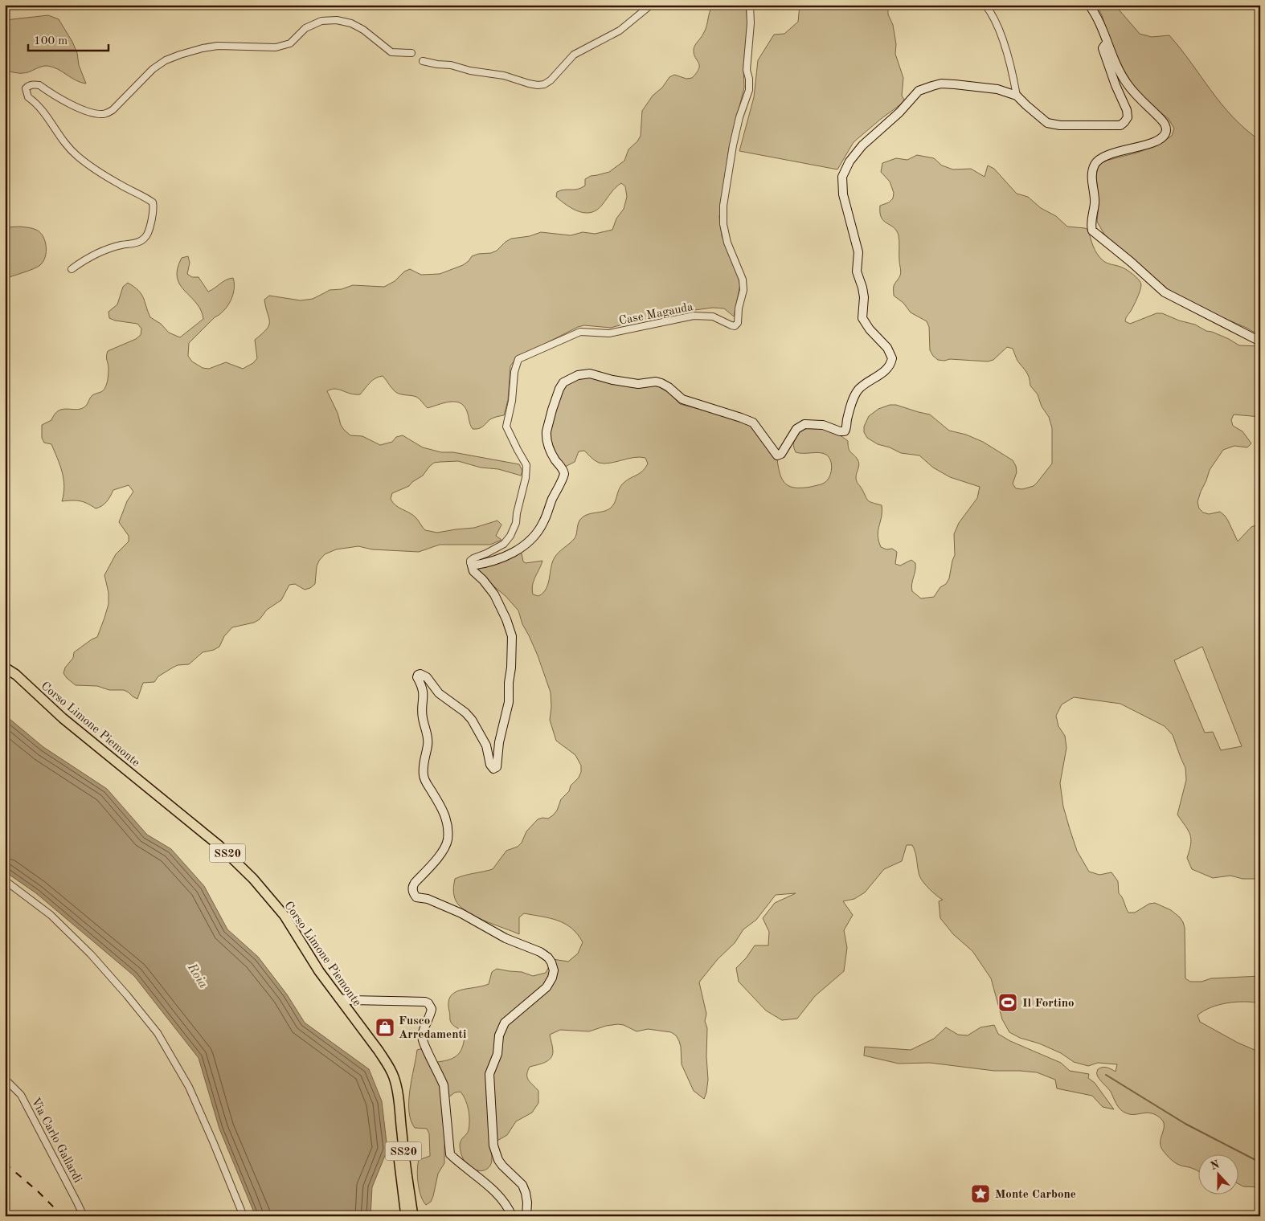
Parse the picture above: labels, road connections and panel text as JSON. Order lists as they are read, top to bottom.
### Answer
{
  "streets": {
    "main road": ["Corso Limone Piemonte", "SS20"],
    "street": ["Case Magauda", "Via Carlo Gallardi"]
  },
  "water": ["Roia"],
  "places": {
    "sports": ["Il Fortino"],
    "shop": ["Fusco Arredamenti"],
    "place": ["Monte Carbone"]
  },
  "scale_bar": "100 m",
  "north": "top"
}
